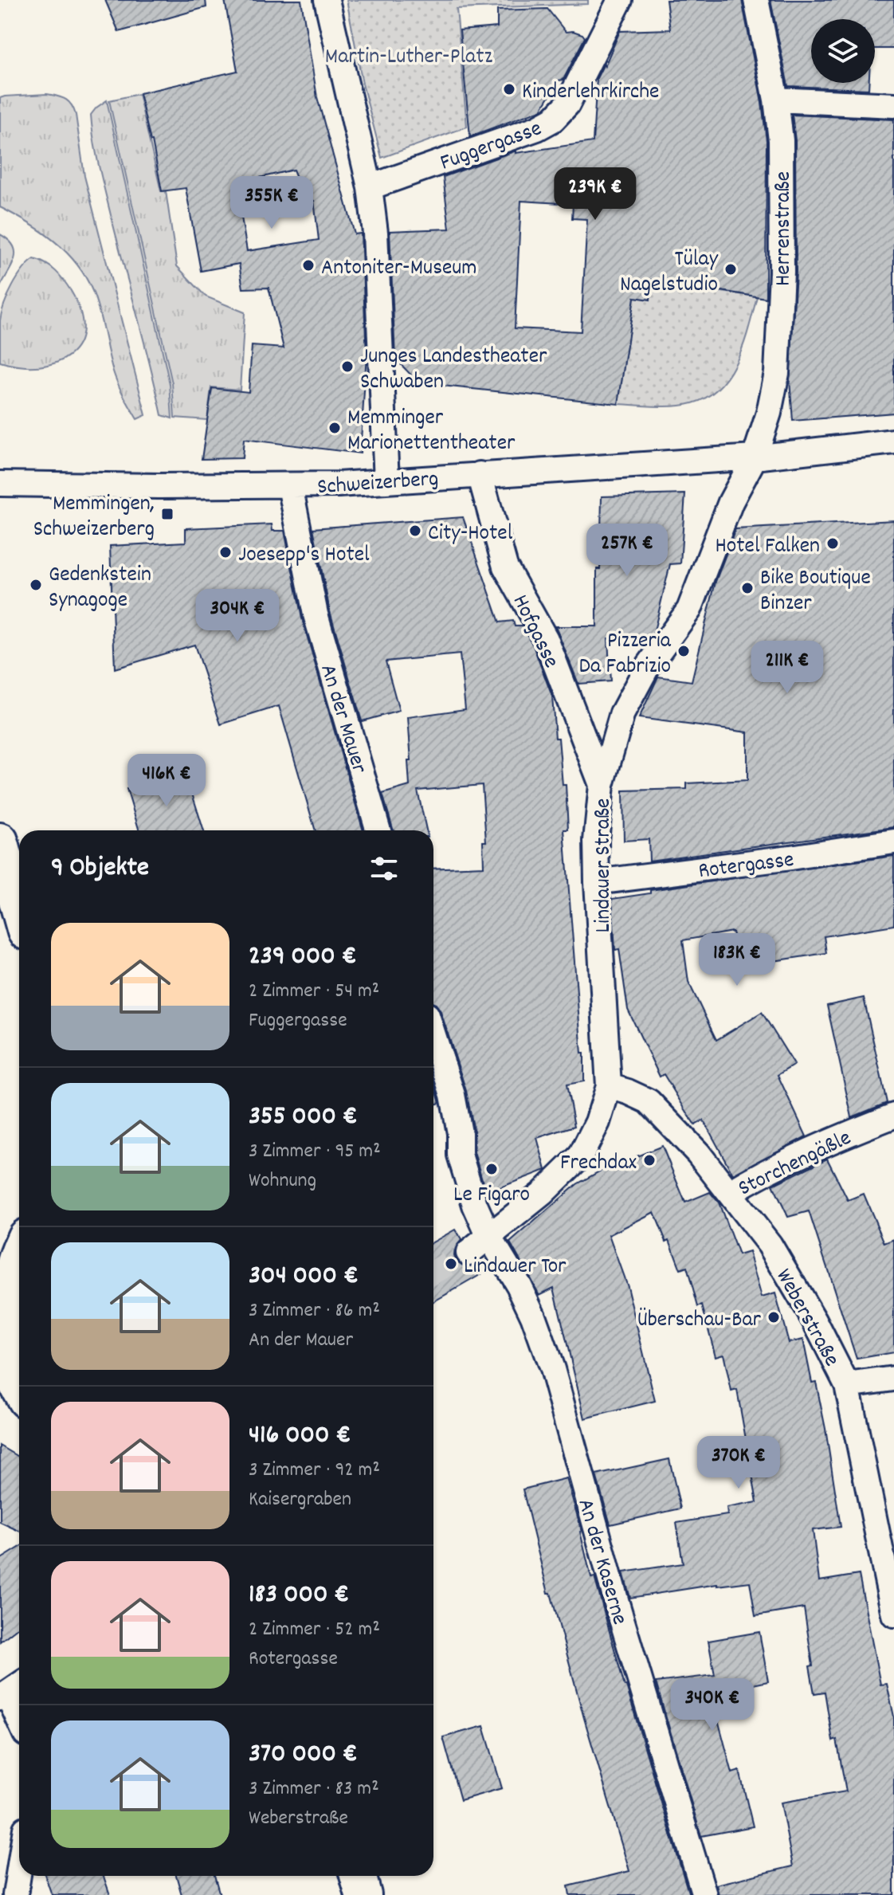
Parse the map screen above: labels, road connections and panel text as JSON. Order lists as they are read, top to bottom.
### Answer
{
  "streets": {
    "street": [
      "Fuggergasse",
      "Herrenstraße",
      "Schweizerberg",
      "Hofgasse",
      "An der Mauer",
      "Rotergasse",
      "Lindauer Straße",
      "Storchengäßle",
      "Weberstraße",
      "An der Kaserne"
    ]
  },
  "crossings": [
    ["Herrenstraße", "Schweizerberg"],
    ["Herrenstraße", "Lindauer Straße"],
    ["Schweizerberg", "Hofgasse"],
    ["Schweizerberg", "An der Mauer"],
    ["Schweizerberg", "Lindauer Straße"],
    ["Hofgasse", "Lindauer Straße"],
    ["Rotergasse", "Lindauer Straße"],
    ["Lindauer Straße", "Weberstraße"],
    ["Lindauer Straße", "An der Kaserne"],
    ["Storchengäßle", "Weberstraße"]
  ],
  "parks": ["Martin-Luther-Platz"],
  "places": {
    "other": [
      "Kinderlehrkirche",
      "Antoniter-Museum",
      "Tülay Nagelstudio",
      "Junges Landestheater Schwaben",
      "Memminger Marionettentheater",
      "City-Hotel",
      "Hotel Falken",
      "Joesepp's Hotel",
      "Gedenkstein Synagoge",
      "Bike Boutique Binzer",
      "Pizzeria Da Fabrizio",
      "Frechdax",
      "Le Figaro",
      "Lindauer Tor",
      "Überschau-Bar"
    ],
    "transit": ["Memmingen, Schweizerberg"]
  },
  "page": {
    "price": [
      "239K €",
      "355K €",
      "257K €",
      "304K €",
      "211K €",
      "416K €",
      "183K €",
      "370K €",
      "340K €"
    ],
    "heading": "9 Objekte",
    "list": [
      {
        "name": "239 000 €",
        "note": "2 Zimmer · 54 m² · Fuggergasse"
      },
      {
        "name": "355 000 €",
        "note": "3 Zimmer · 95 m² · Wohnung"
      },
      {
        "name": "304 000 €",
        "note": "3 Zimmer · 86 m² · An der Mauer"
      },
      {
        "name": "416 000 €",
        "note": "3 Zimmer · 92 m² · Kaisergraben"
      },
      {
        "name": "183 000 €",
        "note": "2 Zimmer · 52 m² · Rotergasse"
      },
      {
        "name": "370 000 €",
        "note": "3 Zimmer · 83 m² · Weberstraße"
      }
    ]
  }
}
